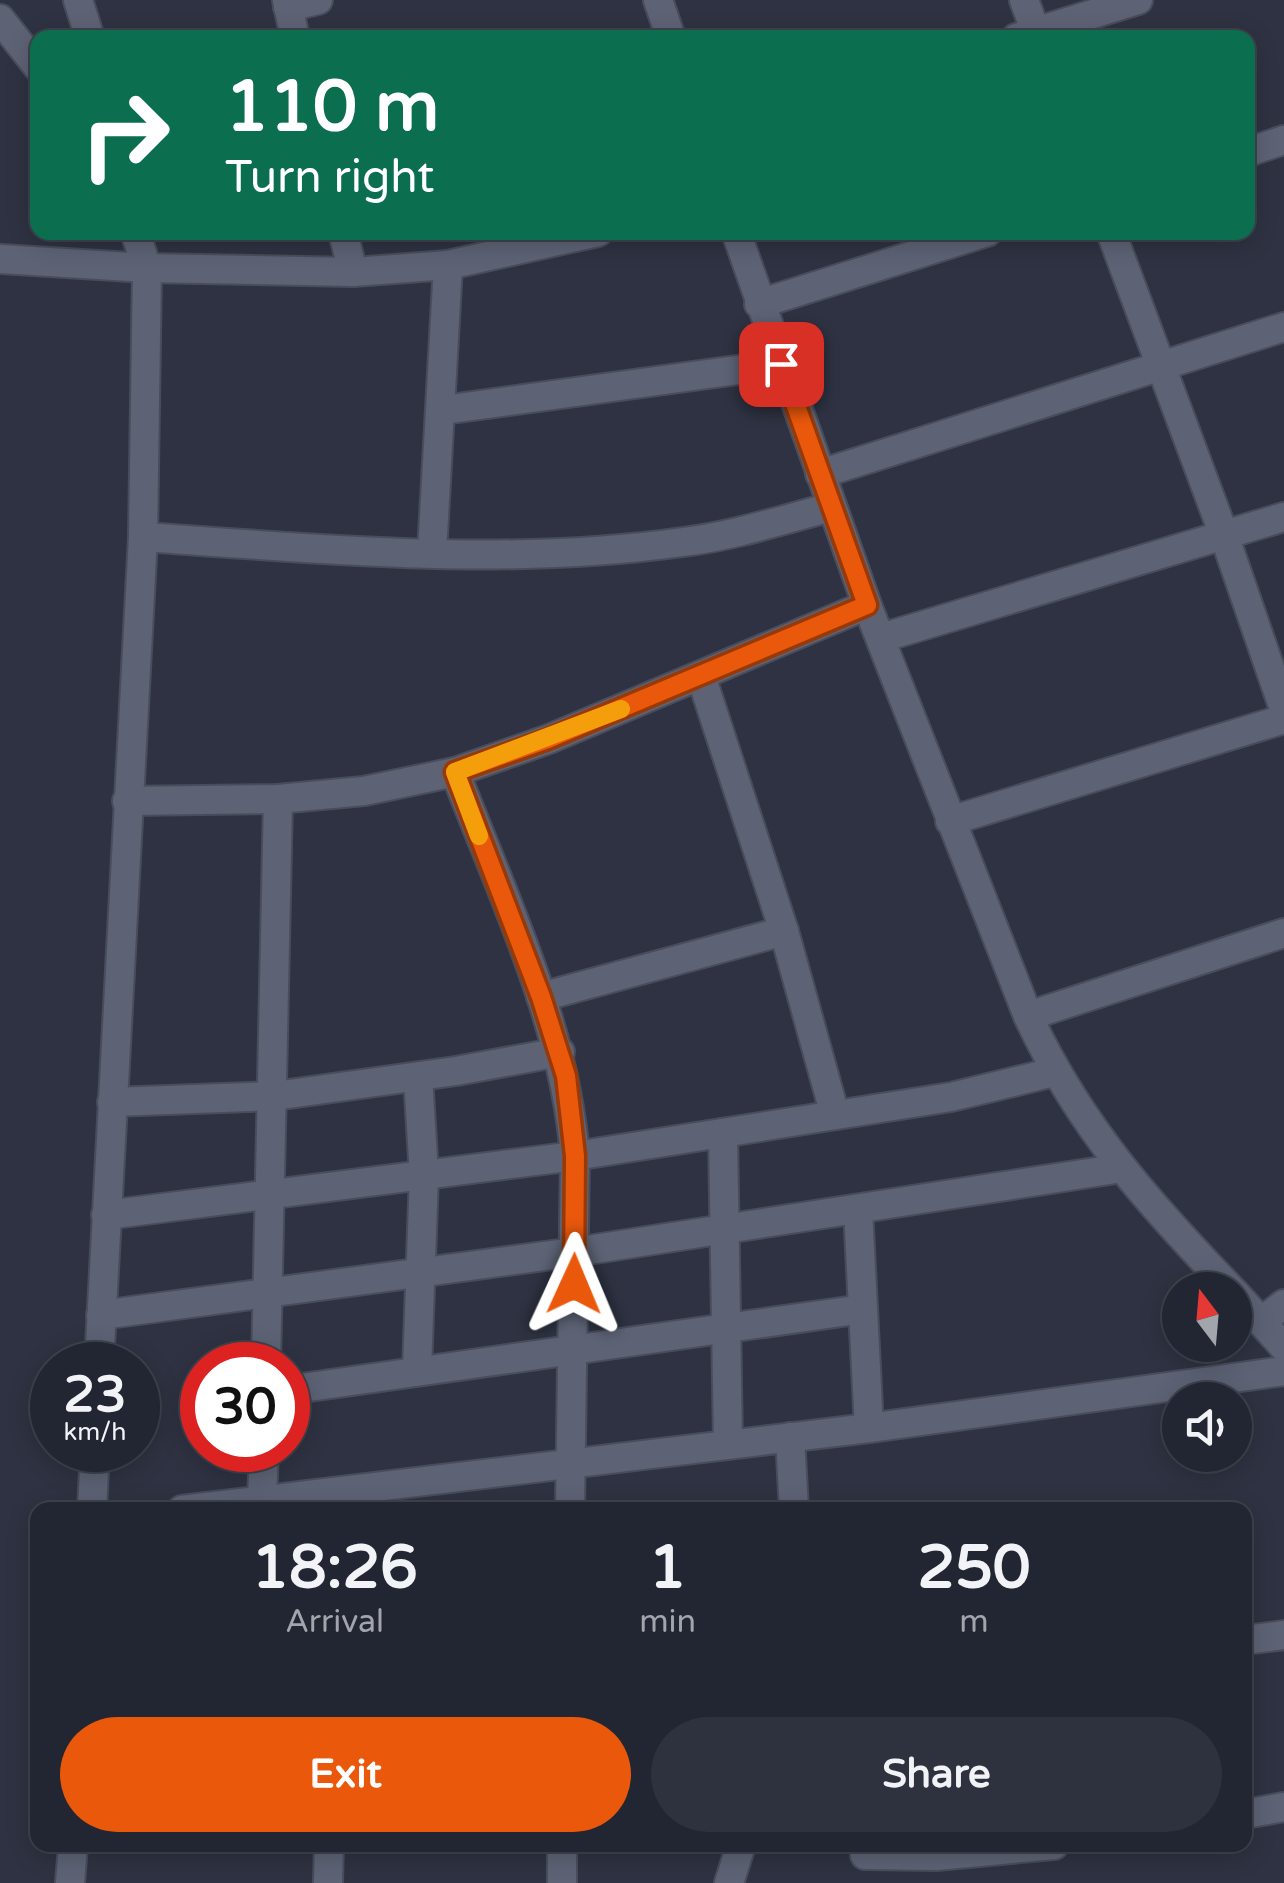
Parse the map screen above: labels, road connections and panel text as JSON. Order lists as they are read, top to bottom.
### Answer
{
  "north": "top",
  "page": {
    "turn": ["110 m", "Turn right"],
    "speed": "23 km/h",
    "limit": "30",
    "eta": [
      "18:26",
      "Arrival",
      "1",
      "min",
      "250",
      "m"
    ],
    "buttons": ["Exit", "Share"]
  }
}
